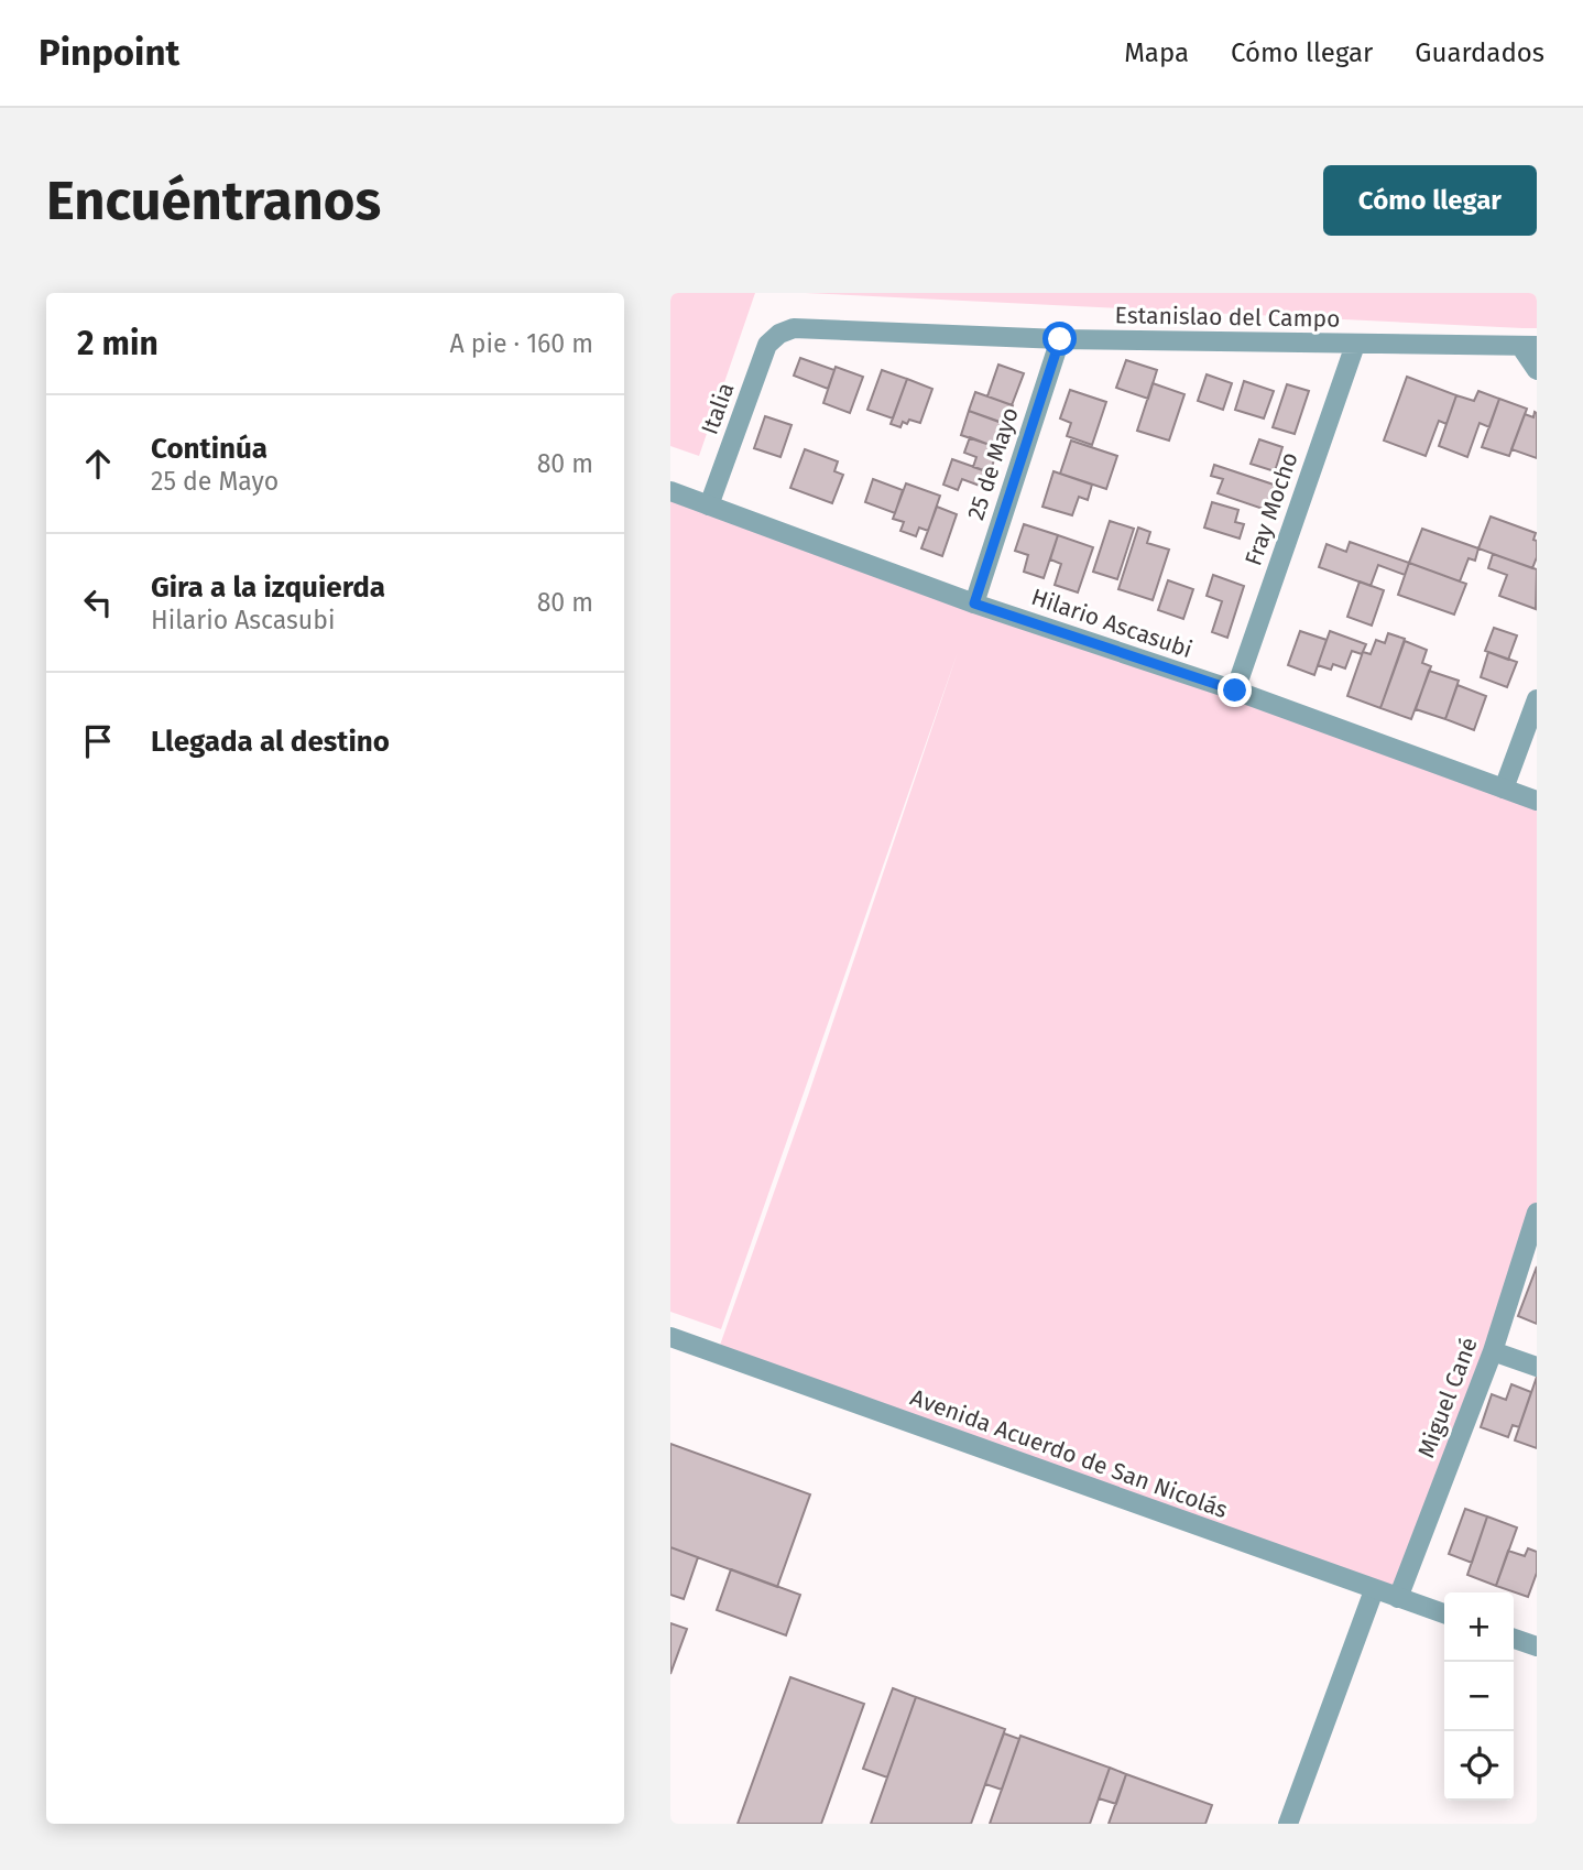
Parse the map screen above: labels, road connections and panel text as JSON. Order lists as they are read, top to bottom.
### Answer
{
  "streets": {
    "street": [
      "Estanislao del Campo",
      "Italia",
      "25 de Mayo",
      "Fray Mocho",
      "Hilario Ascasubi",
      "Miguel Cané",
      "Avenida Acuerdo de San Nicolás"
    ]
  },
  "crossings": [
    ["Estanislao del Campo", "Italia"],
    ["Estanislao del Campo", "25 de Mayo"],
    ["Estanislao del Campo", "Fray Mocho"],
    ["Italia", "Hilario Ascasubi"],
    ["25 de Mayo", "Hilario Ascasubi"],
    ["Fray Mocho", "Hilario Ascasubi"],
    ["Miguel Cané", "Avenida Acuerdo de San Nicolás"]
  ],
  "page": {
    "header": "Pinpoint",
    "nav": ["Mapa", "Cómo llegar", "Guardados"],
    "buttons": "Cómo llegar",
    "title": "Encuéntranos",
    "heading": ["2 min", "A pie · 160 m"],
    "list": [
      ["Continúa", "25 de Mayo", "80 m"],
      ["Gira a la izquierda", "Hilario Ascasubi", "80 m"],
      "Llegada al destino"
    ],
    "map_buttons": ["+", "−"]
  }
}
